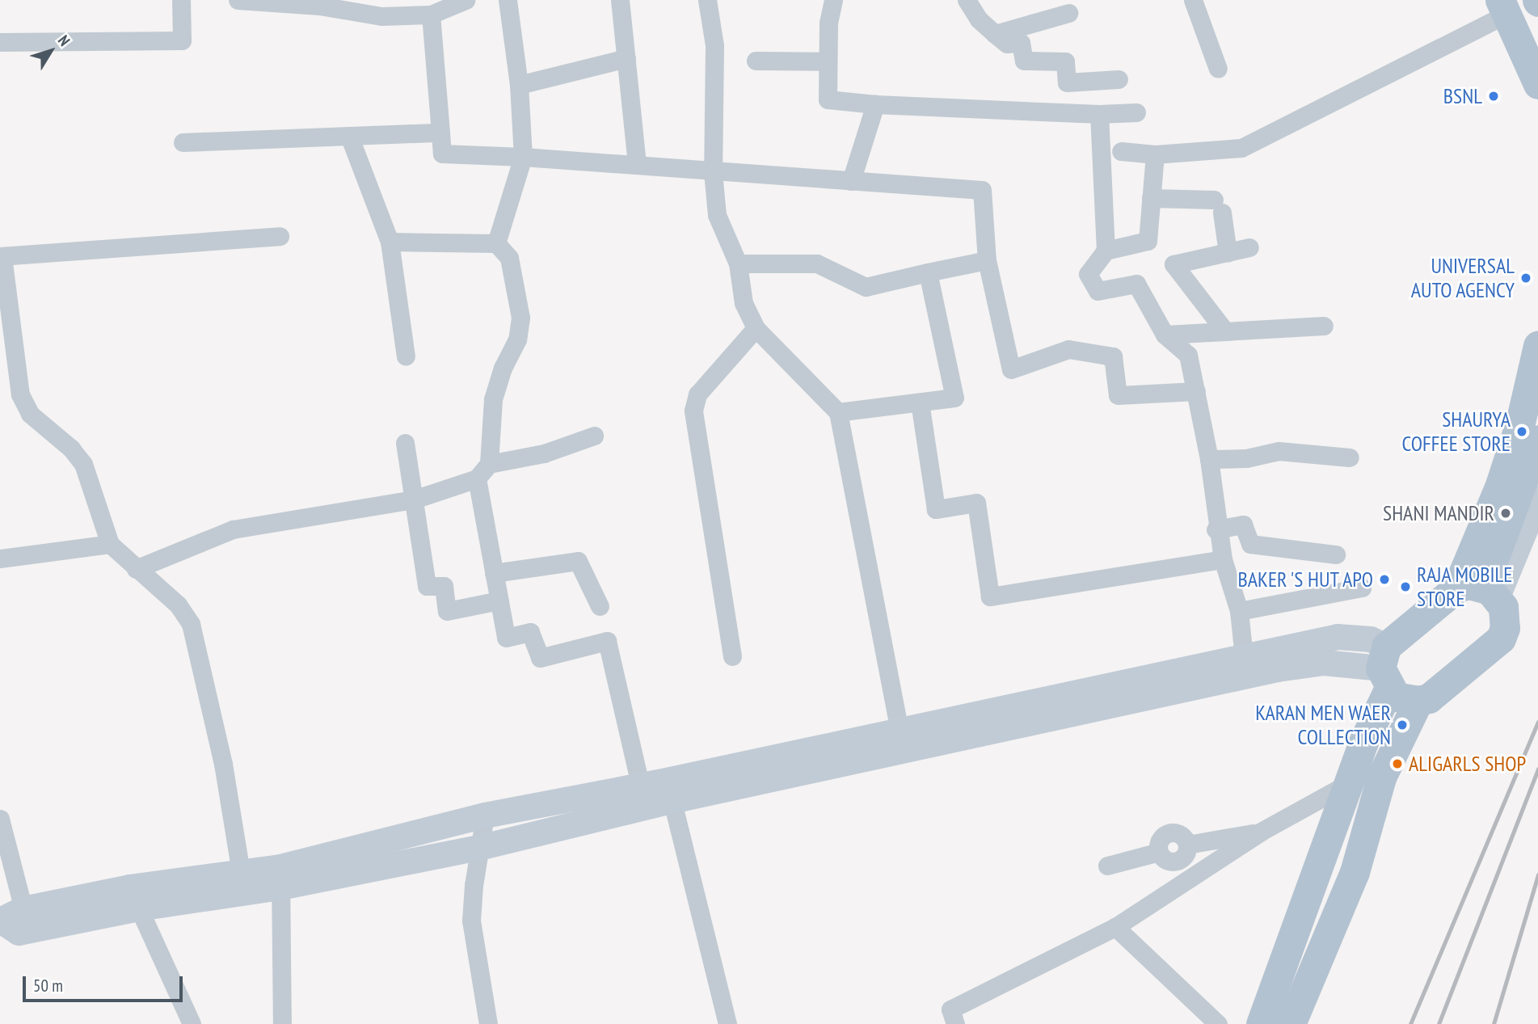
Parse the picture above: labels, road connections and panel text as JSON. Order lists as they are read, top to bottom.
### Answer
{
  "places": [
    "BSNL",
    "UNIVERSAL AUTO AGENCY",
    "SHAURYA COFFEE STORE",
    "SHANI MANDIR",
    "BAKER 'S HUT APO",
    "RAJA MOBILE STORE",
    "KARAN MEN WAER COLLECTION",
    "ALIGARLS SHOP"
  ],
  "scale_bar": "50 m",
  "north": "top right"
}
